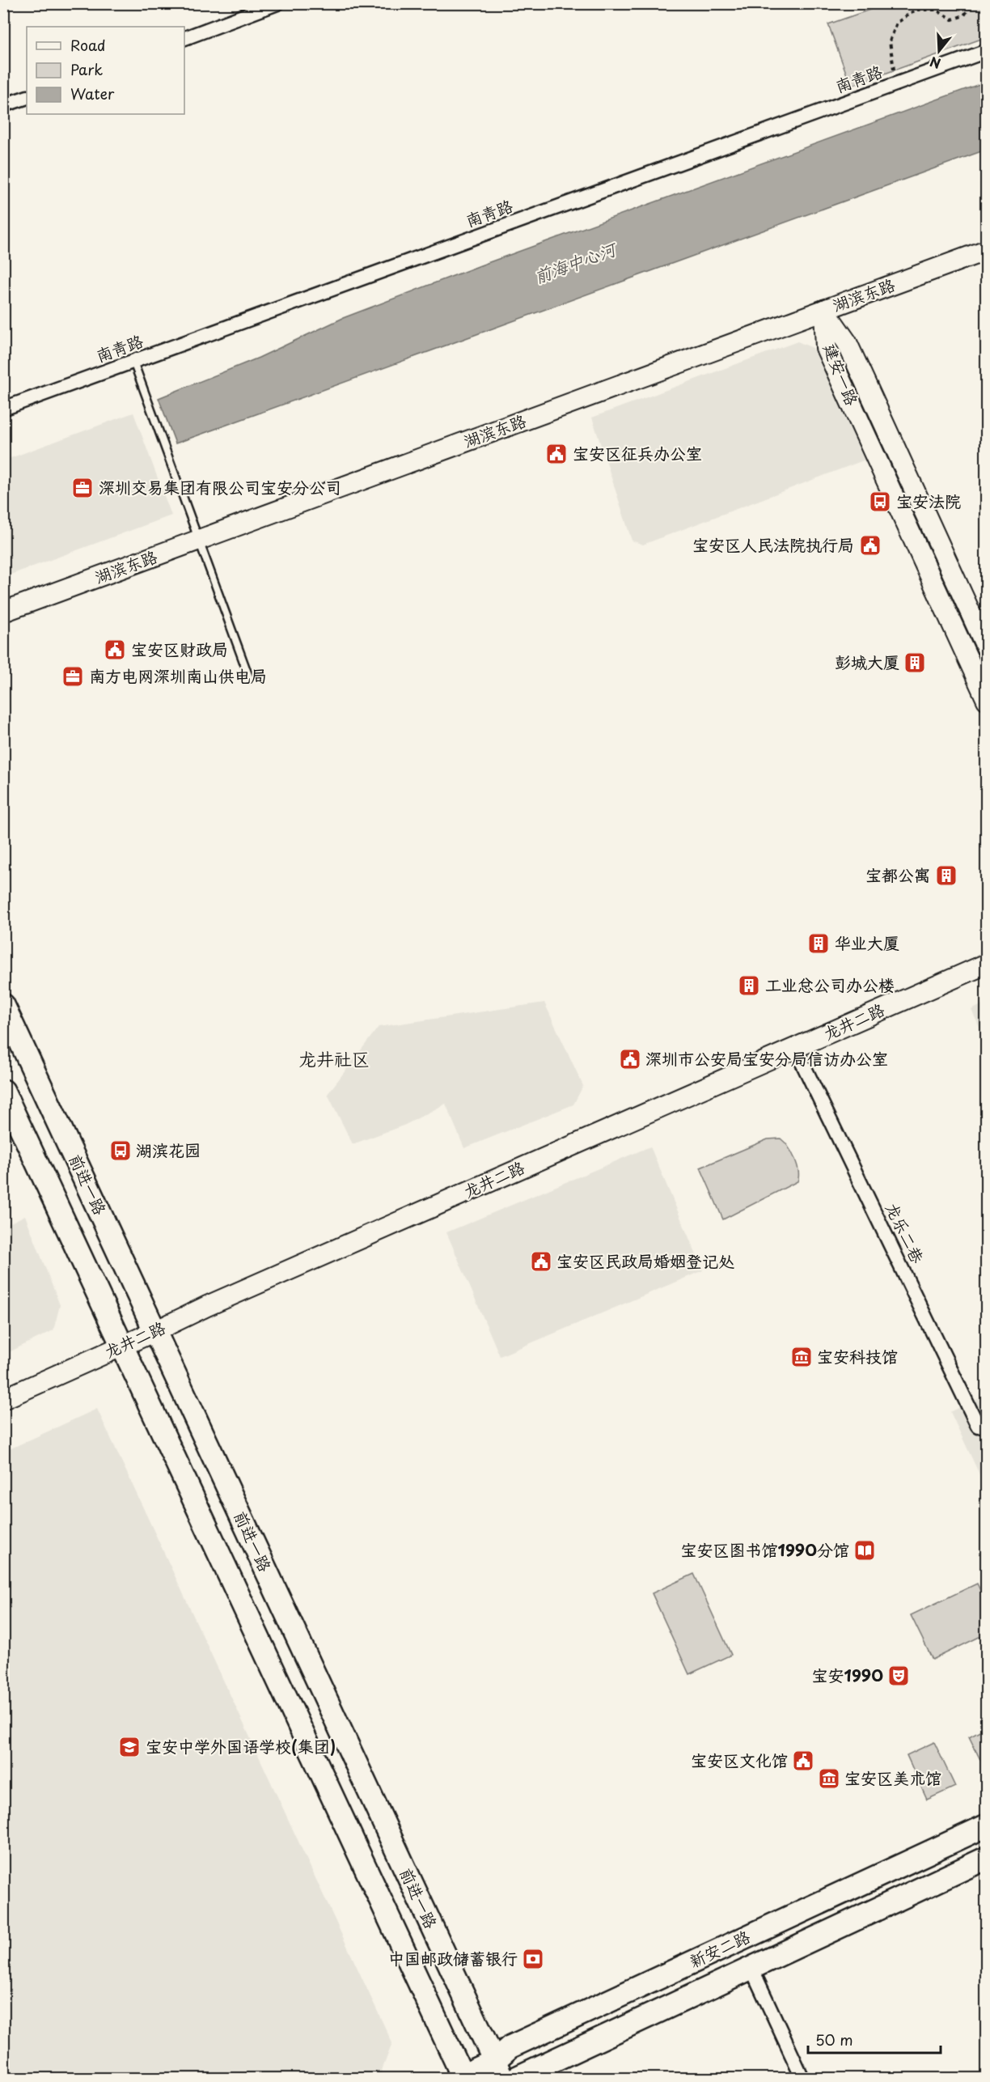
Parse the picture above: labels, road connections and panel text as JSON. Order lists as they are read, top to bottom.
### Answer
{
  "streets": {
    "main road": [
      "湖滨东路",
      "建安一路",
      "龙井二路",
      "前进一路",
      "新安二路"
    ],
    "street": ["南青路", "龙乐二巷"]
  },
  "crossings": [
    ["湖滨东路", "建安一路"],
    ["龙井二路", "前进一路"],
    ["龙井二路", "龙乐二巷"],
    ["前进一路", "新安二路"]
  ],
  "districts": ["龙井社区"],
  "water": ["前海中心河"],
  "places": {
    "public building": [
      "宝安区征兵办公室",
      "宝安区人民法院执行局",
      "宝安区财政局",
      "深圳市公安局宝安分局信访办公室",
      "宝安区民政局婚姻登记处",
      "宝安区文化馆"
    ],
    "office": ["深圳交易集团有限公司宝安分公司", "南方电网深圳南山供电局"],
    "bus stop": ["宝安法院", "湖滨花园"],
    "building": [
      "彭城大厦",
      "宝都公寓",
      "华业大厦",
      "工业总公司办公楼"
    ],
    "museum": ["宝安科技馆", "宝安区美术馆"],
    "library": ["宝安区图书馆1990分馆"],
    "theatre": ["宝安1990"],
    "school or university": ["宝安中学外国语学校(集团)"],
    "bank": ["中国邮政储蓄银行"]
  },
  "legend": ["Road", "Park", "Water"],
  "scale_bar": "50 m",
  "north": "bottom"
}
